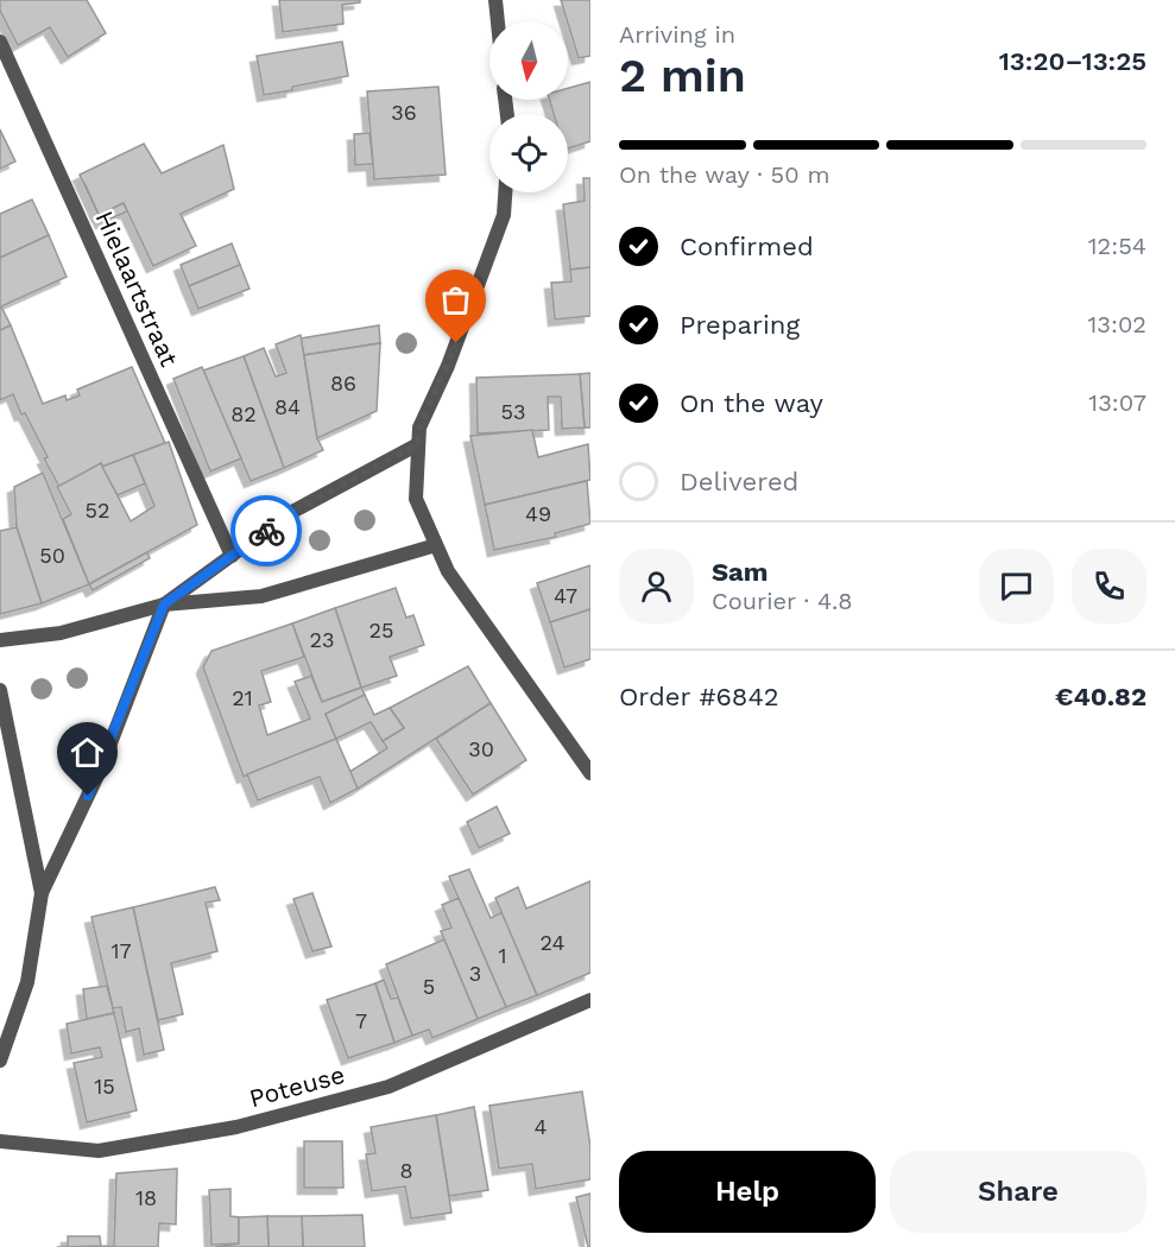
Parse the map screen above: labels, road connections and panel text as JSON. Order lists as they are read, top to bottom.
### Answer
{
  "streets": {
    "street": ["Hielaartstraat", "Poteuse"]
  },
  "house_numbers": [
    "36",
    "86",
    "84",
    "53",
    "82",
    "52",
    "49",
    "50",
    "47",
    "25",
    "23",
    "21",
    "30",
    "24",
    "17",
    "1",
    "3",
    "5",
    "7",
    "15",
    "4",
    "8",
    "18"
  ],
  "north": "bottom",
  "page": {
    "heading": ["2 min", "Arriving in", "13:20–13:25"],
    "panel": [
      "Sam",
      "Courier · 4.8",
      "Order #6842",
      "€40.82"
    ],
    "bar": "On the way · 50 m",
    "list": [
      ["Confirmed", "12:54"],
      ["Preparing", "13:02"],
      ["On the way", "13:07"],
      "Delivered"
    ],
    "buttons": ["Help", "Share"]
  }
}
